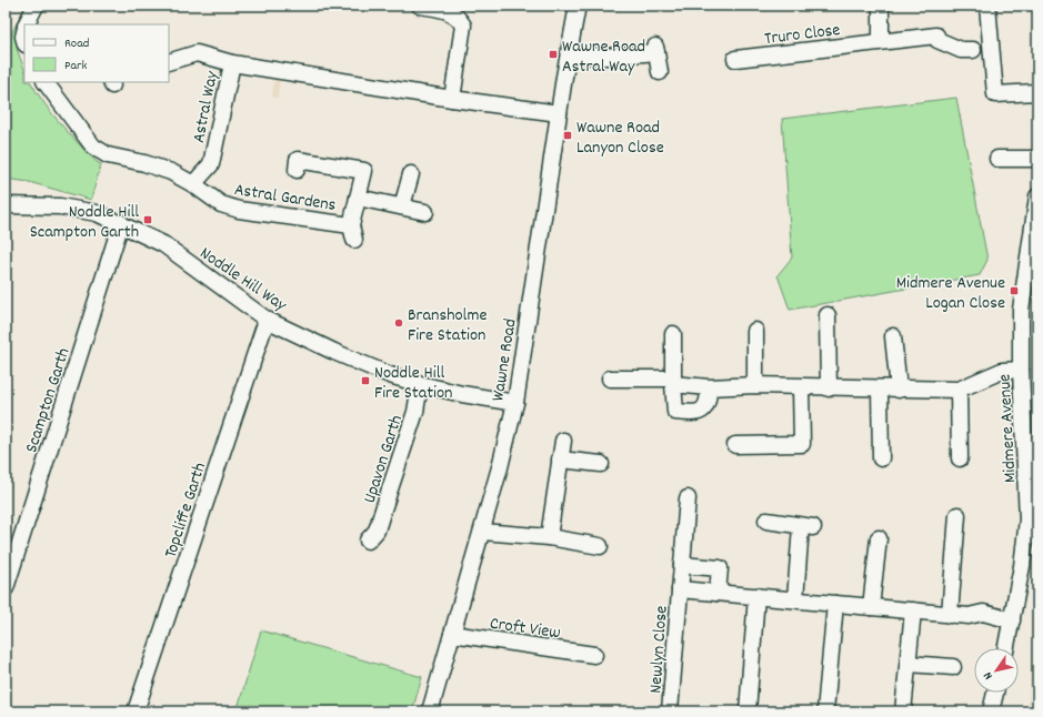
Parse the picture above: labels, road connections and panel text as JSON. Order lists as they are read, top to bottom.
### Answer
{
  "streets": {
    "street": [
      "Truro Close",
      "Astral Way",
      "Astral Gardens",
      "Noddle Hill Way",
      "Wawne Road",
      "Scampton Garth",
      "Midmere Avenue",
      "Upavon Garth",
      "Topcliffe Garth",
      "Croft View",
      "Newlyn Close"
    ]
  },
  "crossings": [
    ["Astral Way", "Astral Gardens"],
    ["Astral Way", "Wawne Road"],
    ["Noddle Hill Way", "Wawne Road"],
    ["Noddle Hill Way", "Scampton Garth"],
    ["Noddle Hill Way", "Upavon Garth"],
    ["Noddle Hill Way", "Topcliffe Garth"],
    ["Wawne Road", "Croft View"],
    ["Midmere Avenue", "Newlyn Close"]
  ],
  "places": {
    "transit": [
      "Wawne Road Astral Way",
      "Wawne Road Lanyon Close",
      "Noddle Hill Scampton Garth",
      "Midmere Avenue Logan Close",
      "Noddle Hill Fire Station"
    ],
    "other": ["Bransholme Fire Station"]
  },
  "legend": ["Road", "Park"],
  "north": "bottom left"
}
